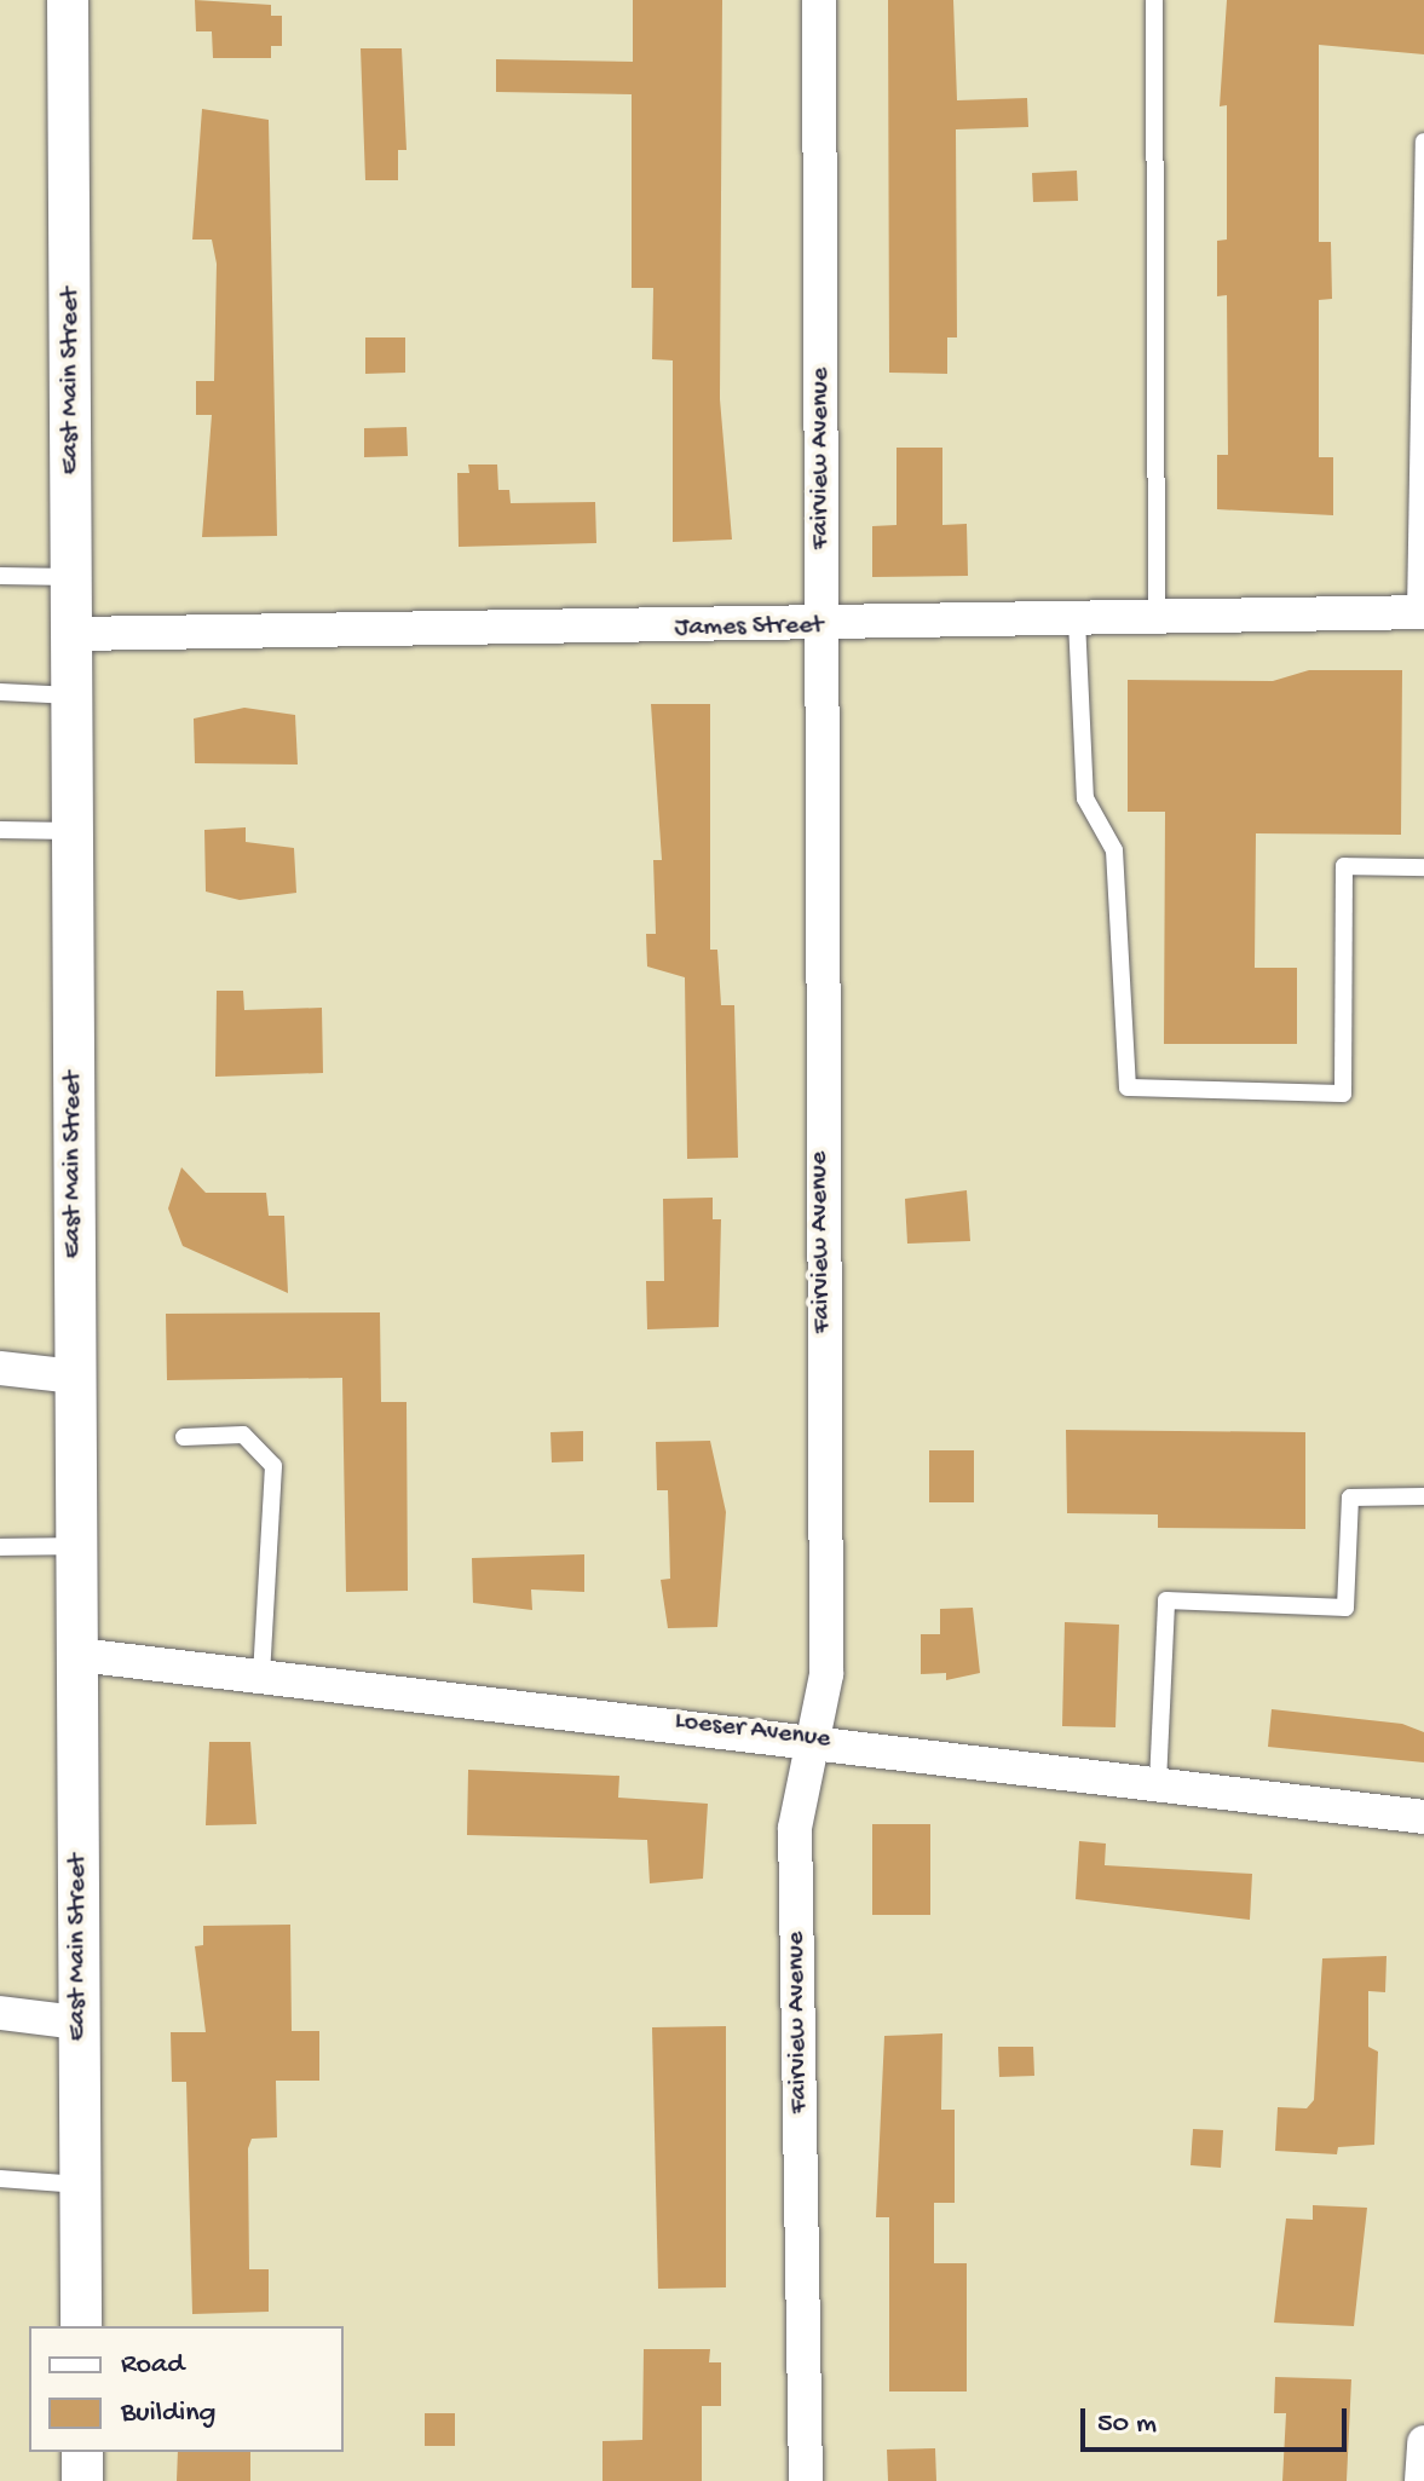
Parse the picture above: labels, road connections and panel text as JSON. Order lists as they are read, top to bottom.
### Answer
{
  "streets": {
    "street": [
      "East Main Street",
      "Fairview Avenue",
      "James Street",
      "Loeser Avenue"
    ]
  },
  "crossings": [
    ["East Main Street", "James Street"],
    ["East Main Street", "Loeser Avenue"],
    ["Fairview Avenue", "James Street"],
    ["Fairview Avenue", "Loeser Avenue"]
  ],
  "legend": ["Road", "Building"],
  "scale_bar": "50 m"
}
